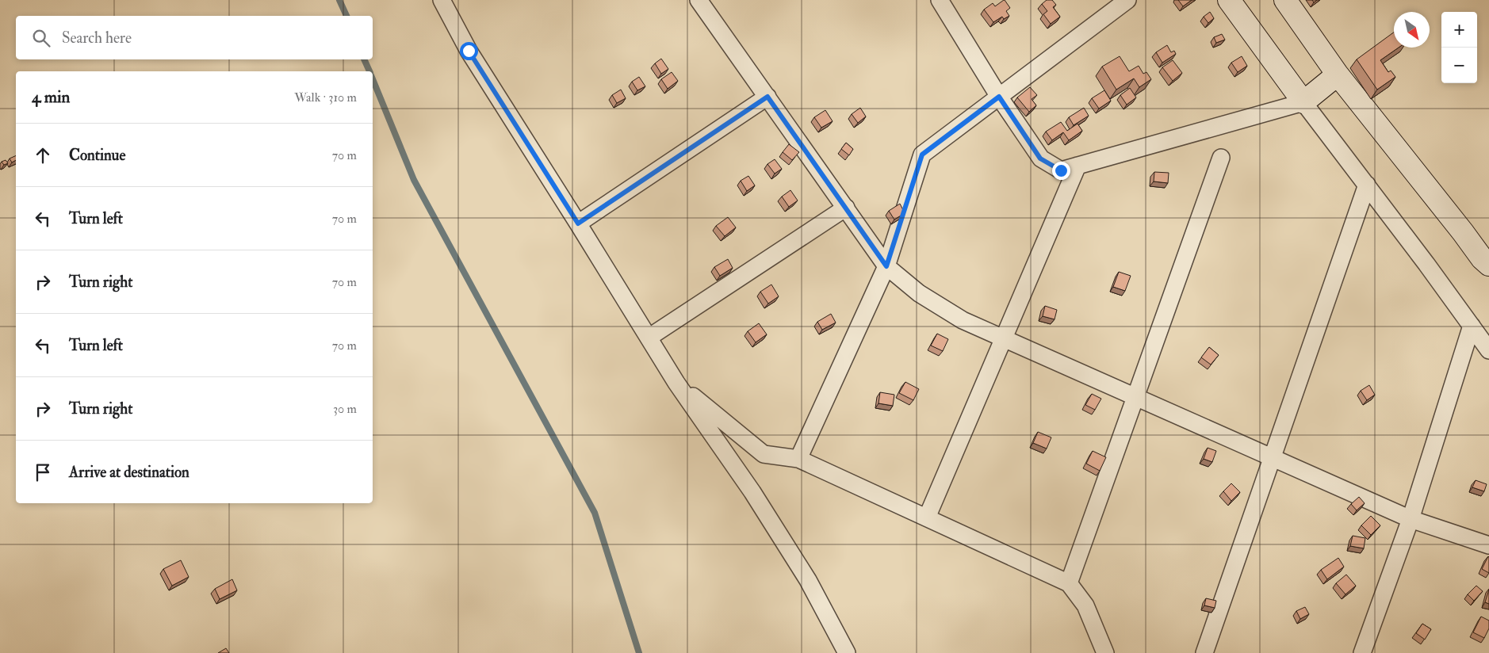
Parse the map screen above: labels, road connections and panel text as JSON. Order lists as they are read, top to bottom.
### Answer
{
  "north": "bottom right",
  "page": {
    "map_buttons": ["+", "−"],
    "search": "Search here",
    "heading": ["4 min", "Walk · 310 m"],
    "list": [
      ["Continue", "70 m"],
      ["Turn left", "70 m"],
      ["Turn right", "70 m"],
      ["Turn left", "70 m"],
      ["Turn right", "30 m"],
      "Arrive at destination"
    ]
  }
}
